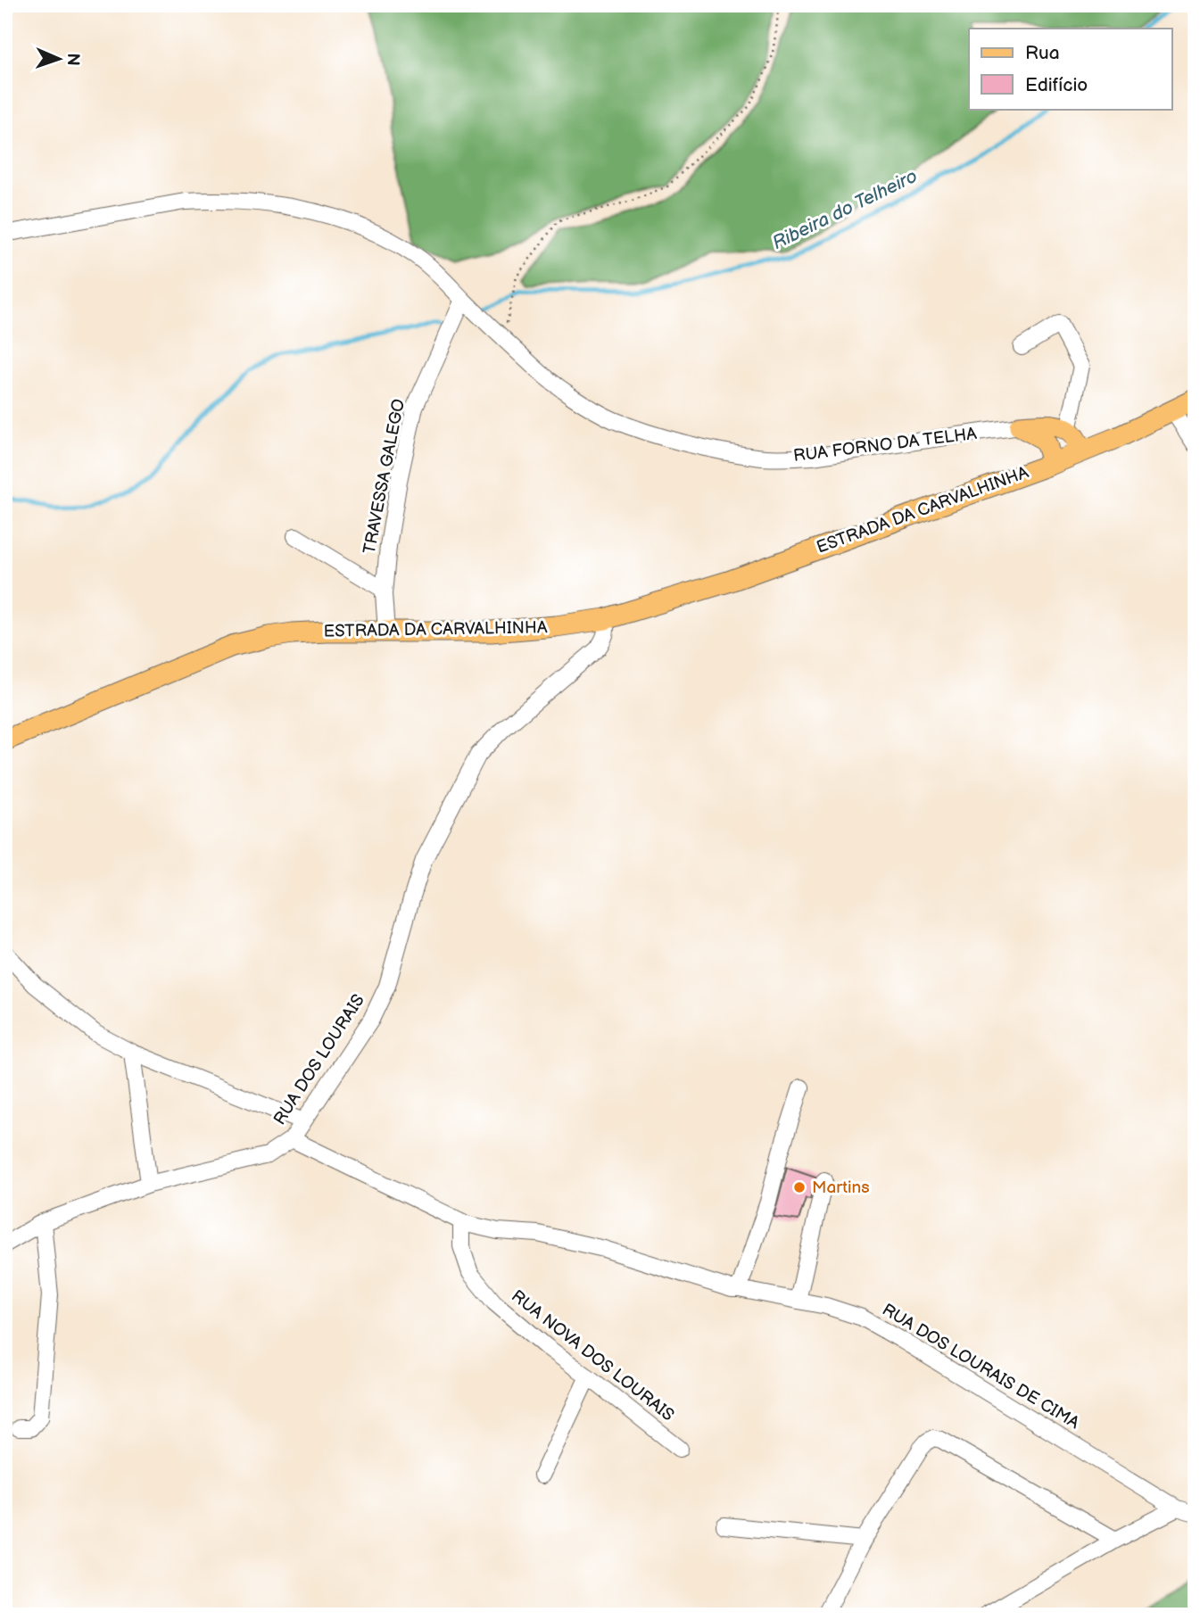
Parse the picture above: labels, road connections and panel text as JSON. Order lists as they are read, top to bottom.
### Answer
{
  "streets": {
    "main road": ["RUA FORNO DA TELHA", "ESTRADA DA CARVALHINHA"],
    "street": [
      "TRAVESSA GALEGO",
      "RUA DOS LOURAIS",
      "RUA NOVA DOS LOURAIS",
      "RUA DOS LOURAIS DE CIMA"
    ]
  },
  "crossings": [
    ["RUA FORNO DA TELHA", "TRAVESSA GALEGO"],
    ["TRAVESSA GALEGO", "ESTRADA DA CARVALHINHA"],
    ["ESTRADA DA CARVALHINHA", "RUA DOS LOURAIS"],
    ["RUA DOS LOURAIS", "RUA DOS LOURAIS DE CIMA"],
    ["RUA NOVA DOS LOURAIS", "RUA DOS LOURAIS DE CIMA"]
  ],
  "water": ["Ribeira do Telheiro"],
  "places": ["Martins"],
  "legend": ["Rua", "Edifício"],
  "north": "right"
}
